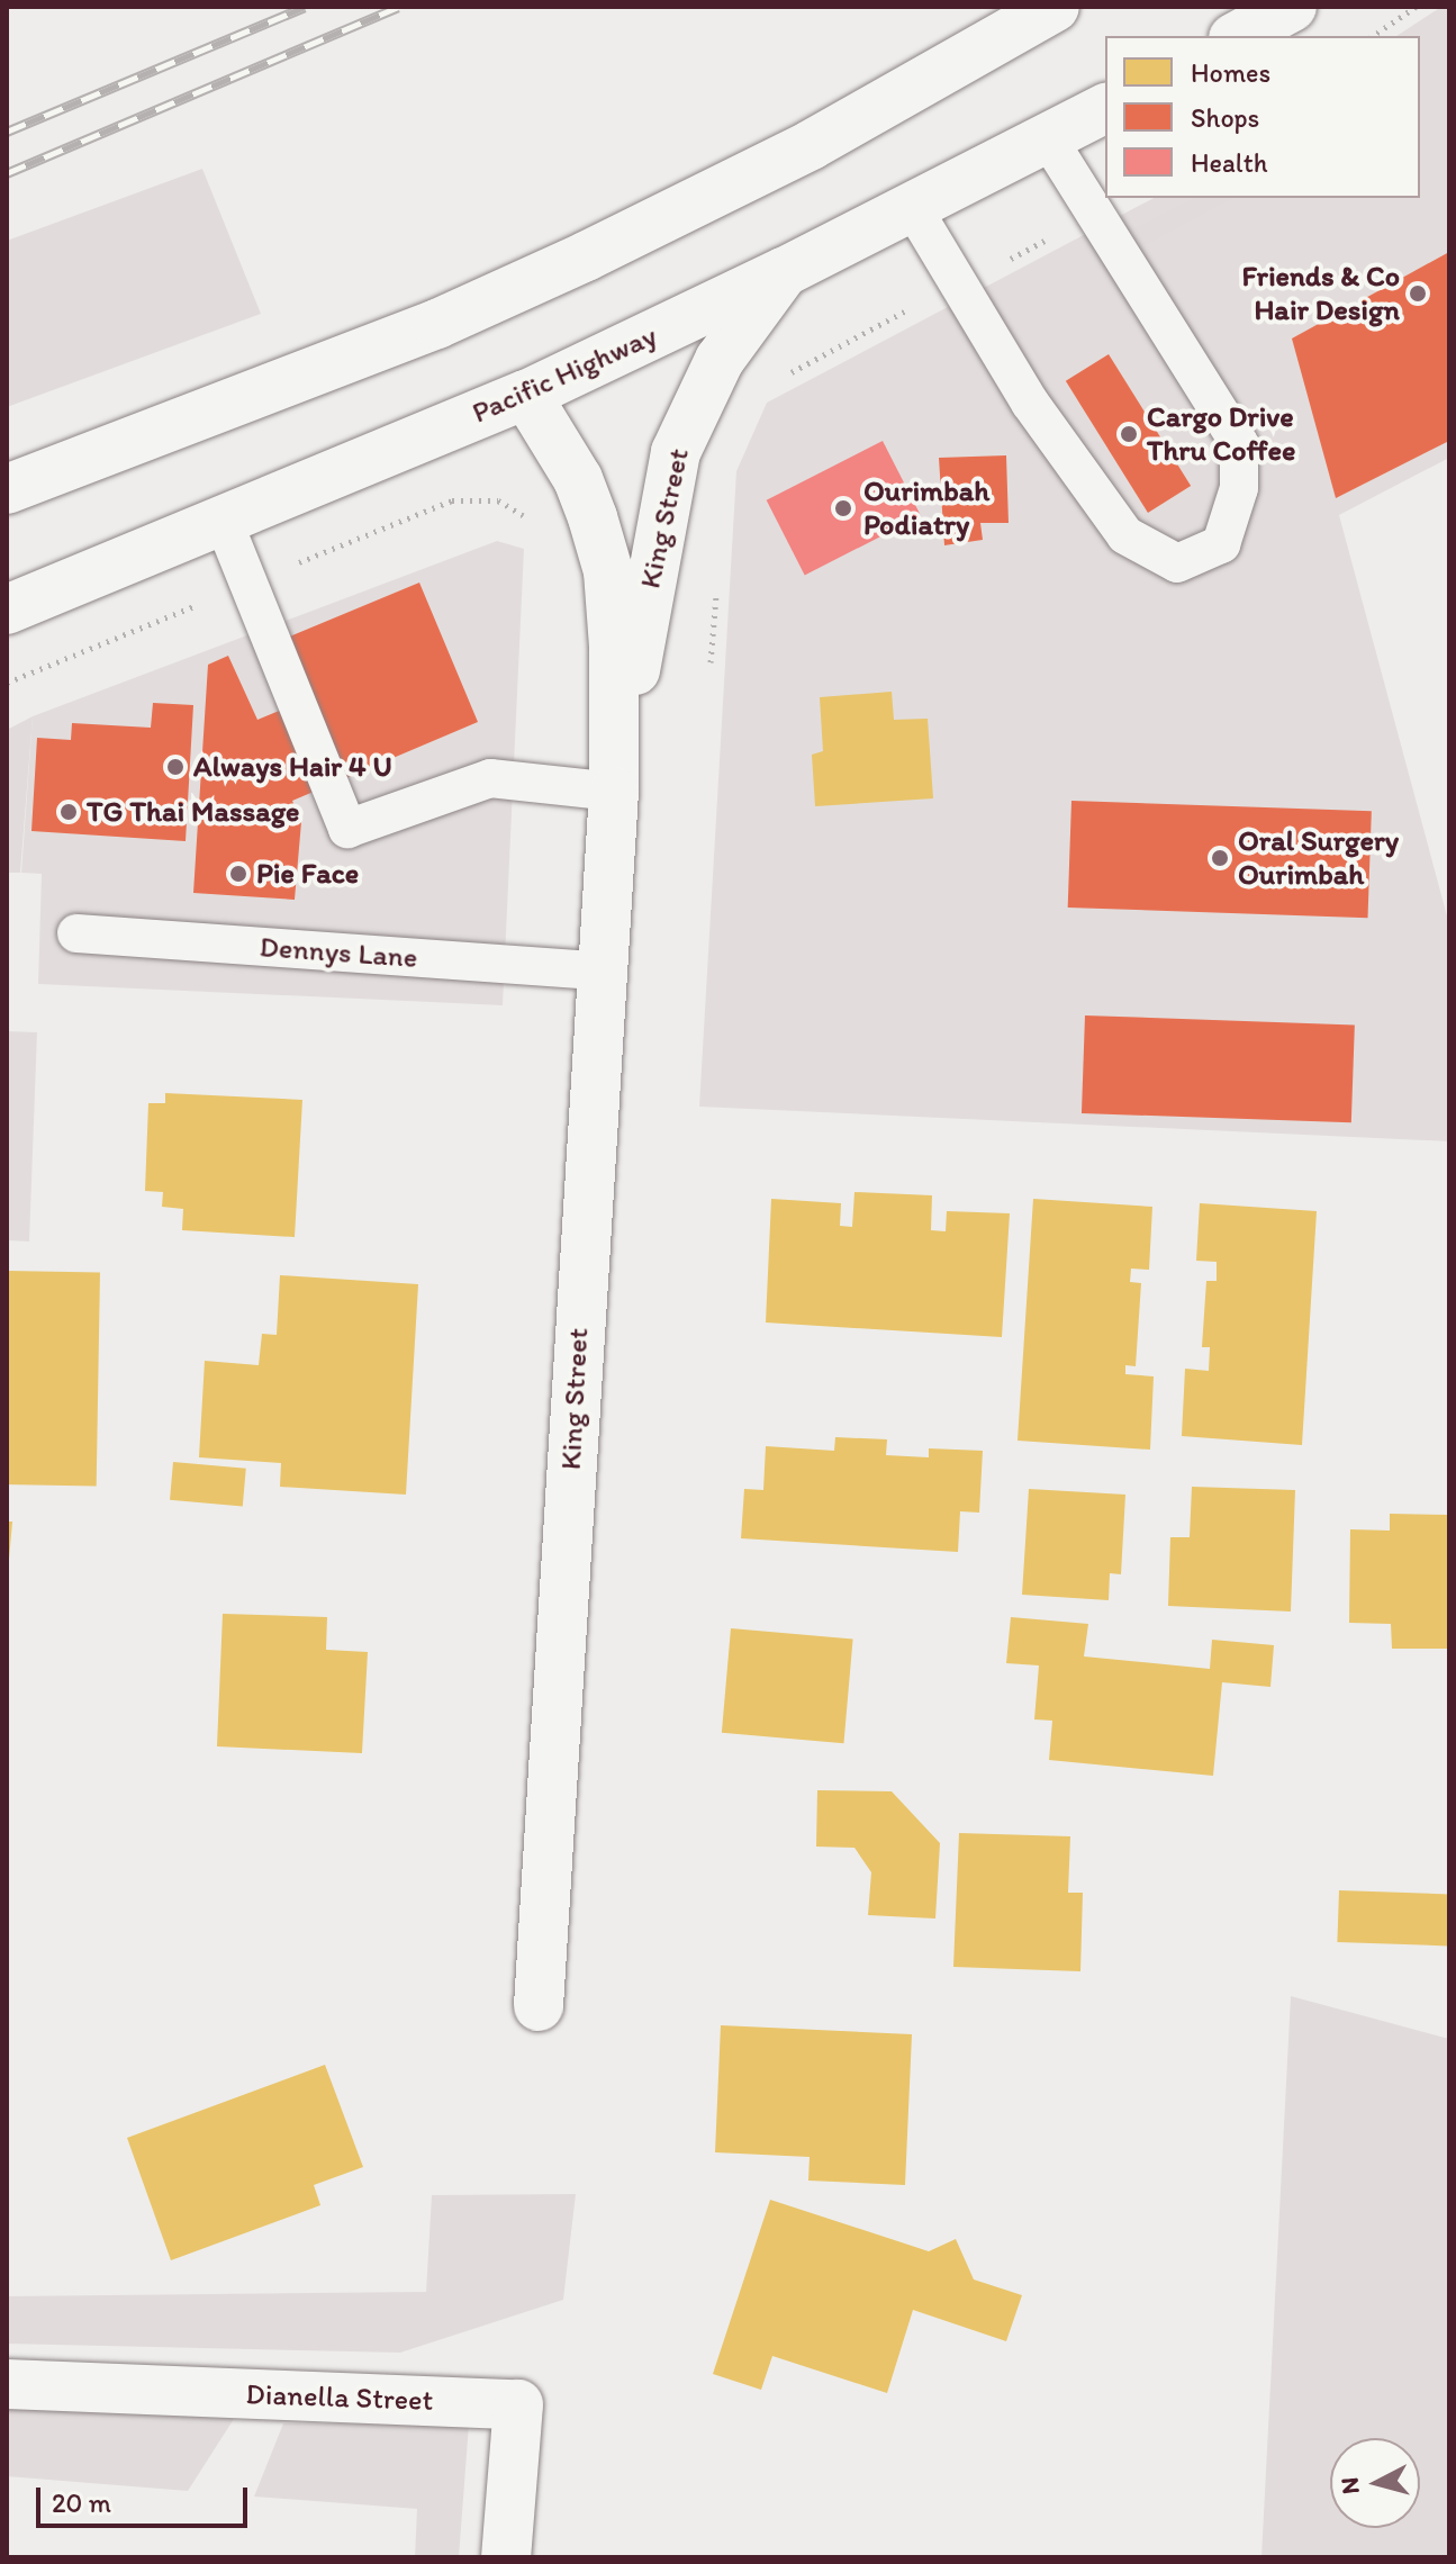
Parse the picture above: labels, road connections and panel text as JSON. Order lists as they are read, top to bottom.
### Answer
{
  "streets": {
    "street": ["Pacific Highway", "King Street", "Dianella Street"],
    "lane": ["Dennys Lane"]
  },
  "crossings": [
    ["Pacific Highway", "King Street"],
    ["King Street", "Dennys Lane"]
  ],
  "places": [
    "Friends & Co Hair Design",
    "Cargo Drive Thru Coffee",
    "Ourimbah Podiatry",
    "Always Hair 4 U",
    "TG Thai Massage",
    "Oral Surgery Ourimbah",
    "Pie Face"
  ],
  "legend": ["Homes", "Shops", "Health"],
  "scale_bar": "20 m",
  "north": "left"
}
